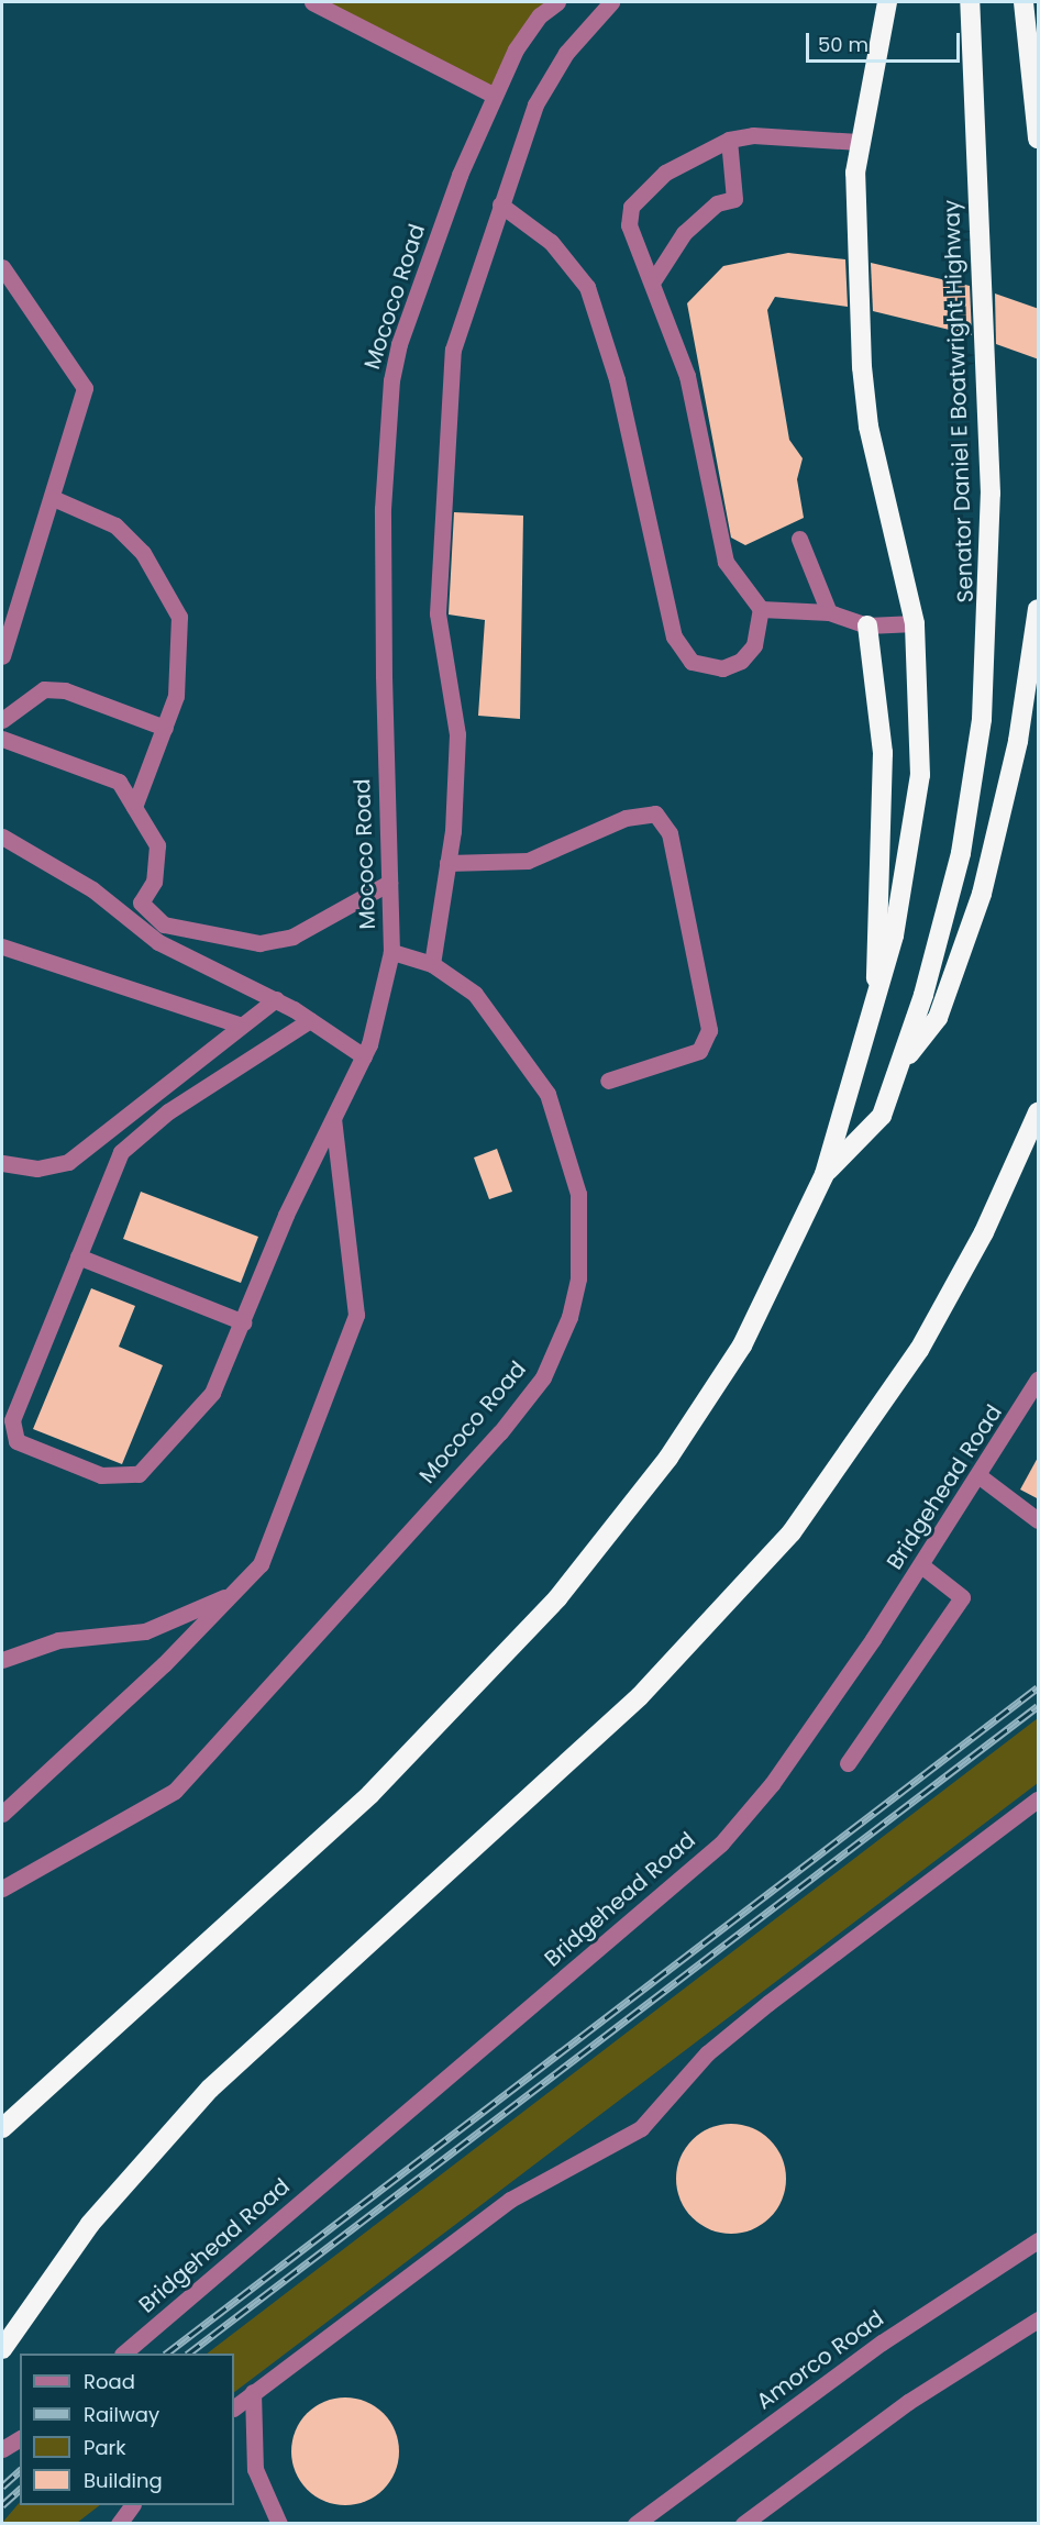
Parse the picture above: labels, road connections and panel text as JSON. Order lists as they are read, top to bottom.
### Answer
{
  "streets": {
    "highway": ["Senator Daniel E Boatwright Highway"],
    "street": ["Mococo Road", "Bridgehead Road", "Amorco Road"]
  },
  "legend": [
    "Road",
    "Railway",
    "Park",
    "Building"
  ],
  "scale_bar": "50 m"
}
